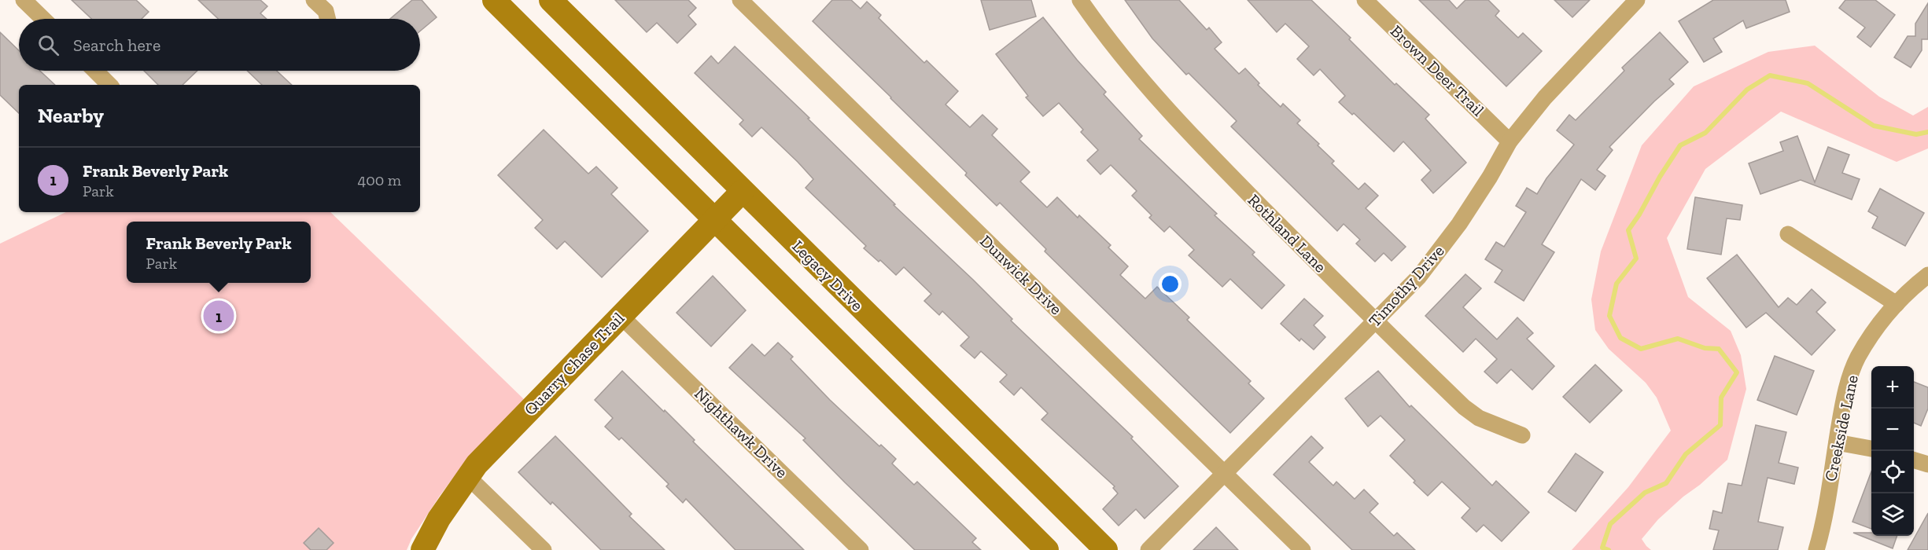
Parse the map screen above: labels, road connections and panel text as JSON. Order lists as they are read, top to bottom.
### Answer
{
  "streets": {
    "main road": ["Legacy Drive", "Quarry Chase Trail"],
    "street": [
      "Brown Deer Trail",
      "Rothland Lane",
      "Dunwick Drive",
      "Timothy Drive",
      "Creekside Lane",
      "Nighthawk Drive"
    ]
  },
  "crossings": [
    ["Brown Deer Trail", "Timothy Drive"],
    ["Rothland Lane", "Timothy Drive"],
    ["Dunwick Drive", "Timothy Drive"],
    ["Legacy Drive", "Quarry Chase Trail"],
    ["Quarry Chase Trail", "Nighthawk Drive"]
  ],
  "page": {
    "search": "Search here",
    "heading": "Nearby",
    "list": [
      {
        "mark": "1",
        "name": "Frank Beverly Park",
        "note": "Park",
        "value": "400 m"
      }
    ],
    "popup": ["Frank Beverly Park", "Park"],
    "pins": "1",
    "map_buttons": ["+", "−"]
  }
}
